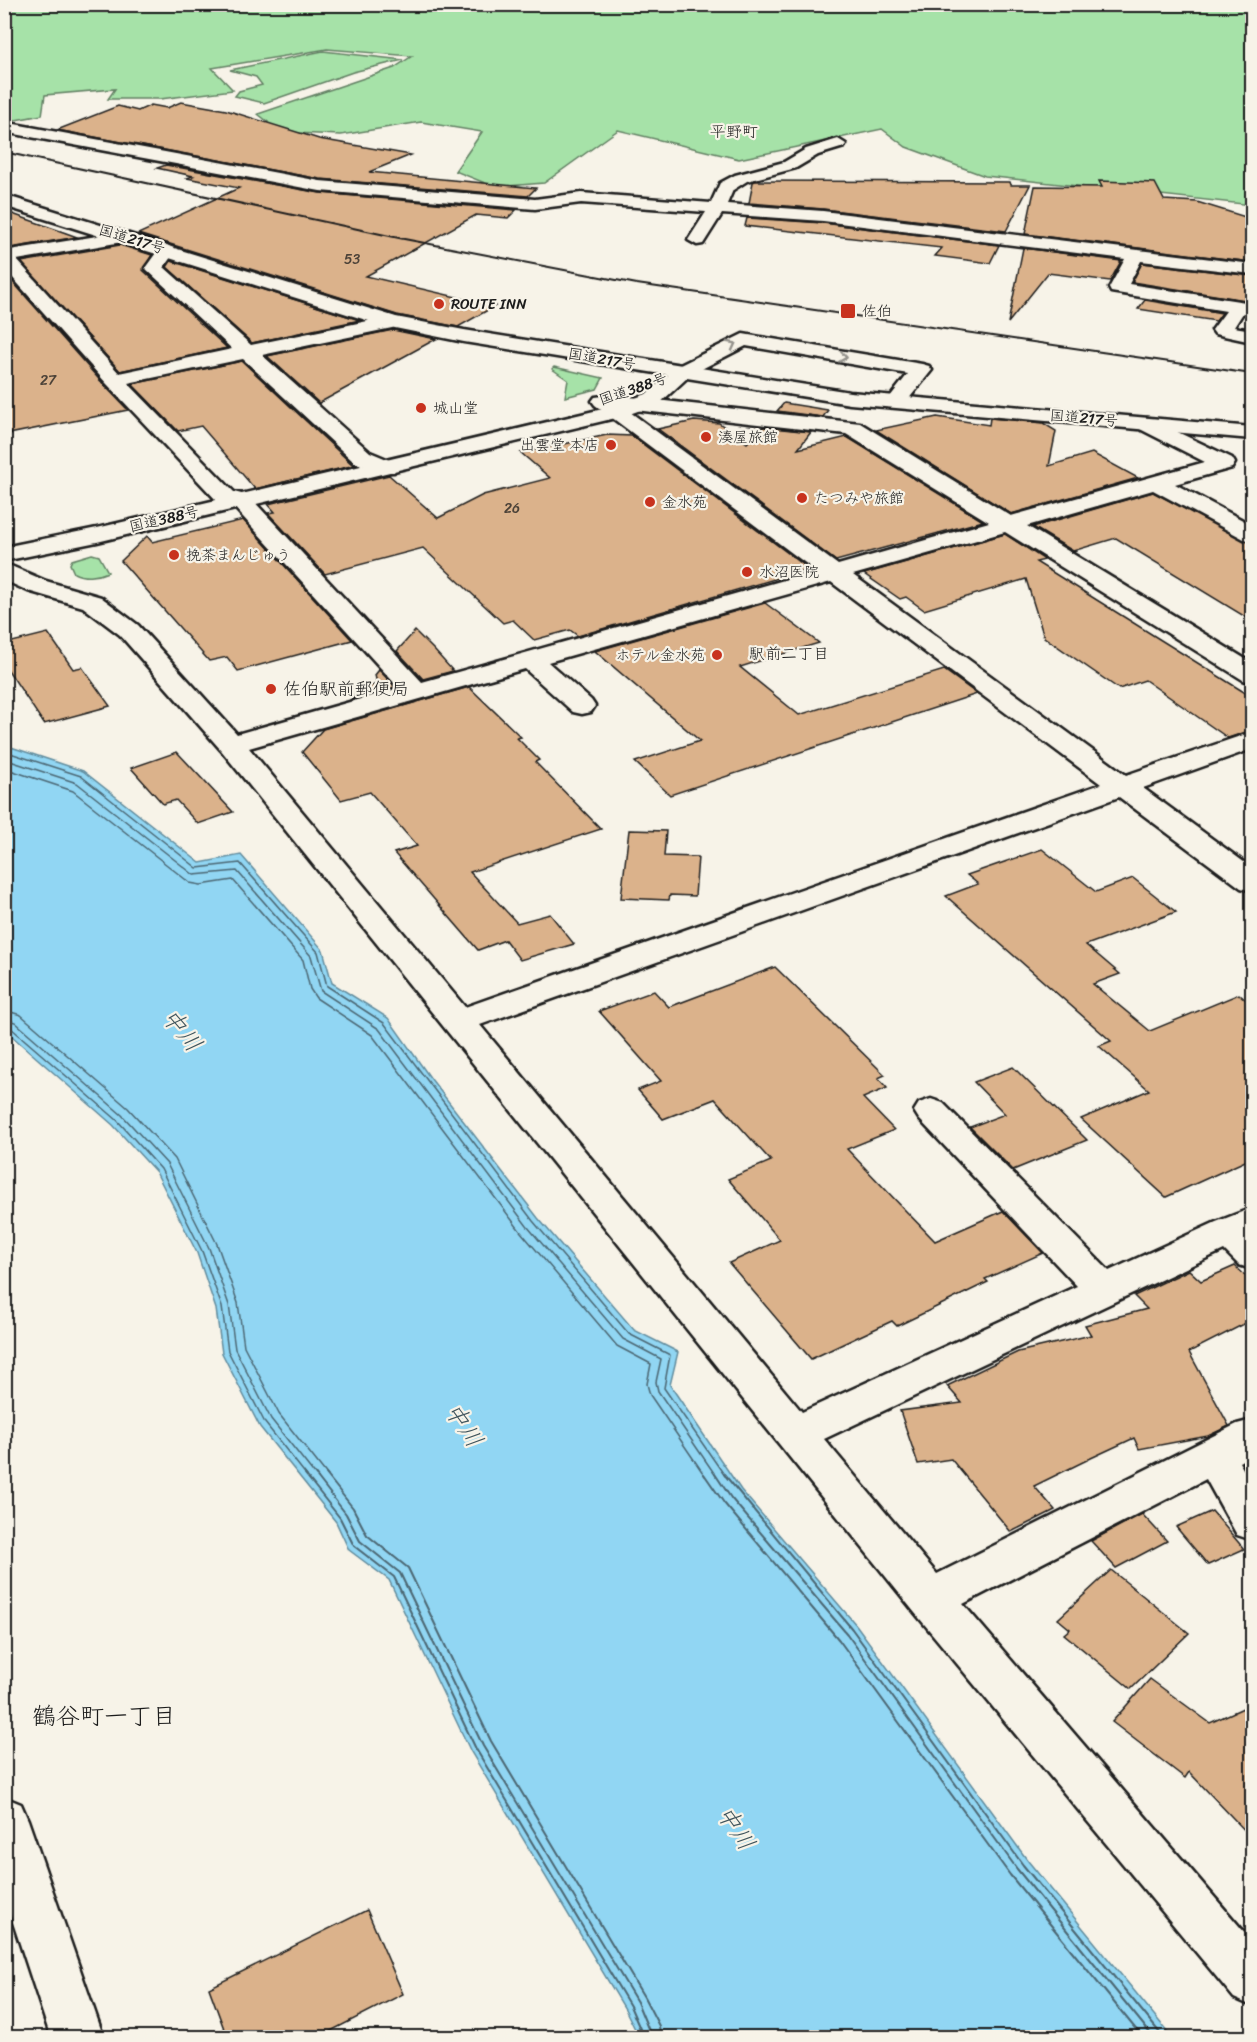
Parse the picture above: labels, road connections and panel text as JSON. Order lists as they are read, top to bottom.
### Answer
{
  "streets": {
    "main road": ["国道217号", "国道388号"]
  },
  "crossings": [
    ["国道217号", "国道388号"]
  ],
  "districts": ["平野町", "駅前二丁目", "鶴谷町一丁目"],
  "water": ["中川"],
  "places": {
    "other": [
      "ROUTE INN",
      "城山堂",
      "湊屋旅館",
      "出雲堂 本店",
      "たつみや旅館",
      "金水苑",
      "挽茶まんじゅう",
      "水沼医院",
      "ホテル金水苑",
      "佐伯駅前郵便局"
    ],
    "transit": ["佐伯"]
  },
  "house_numbers": ["53", "27", "26"]
}
